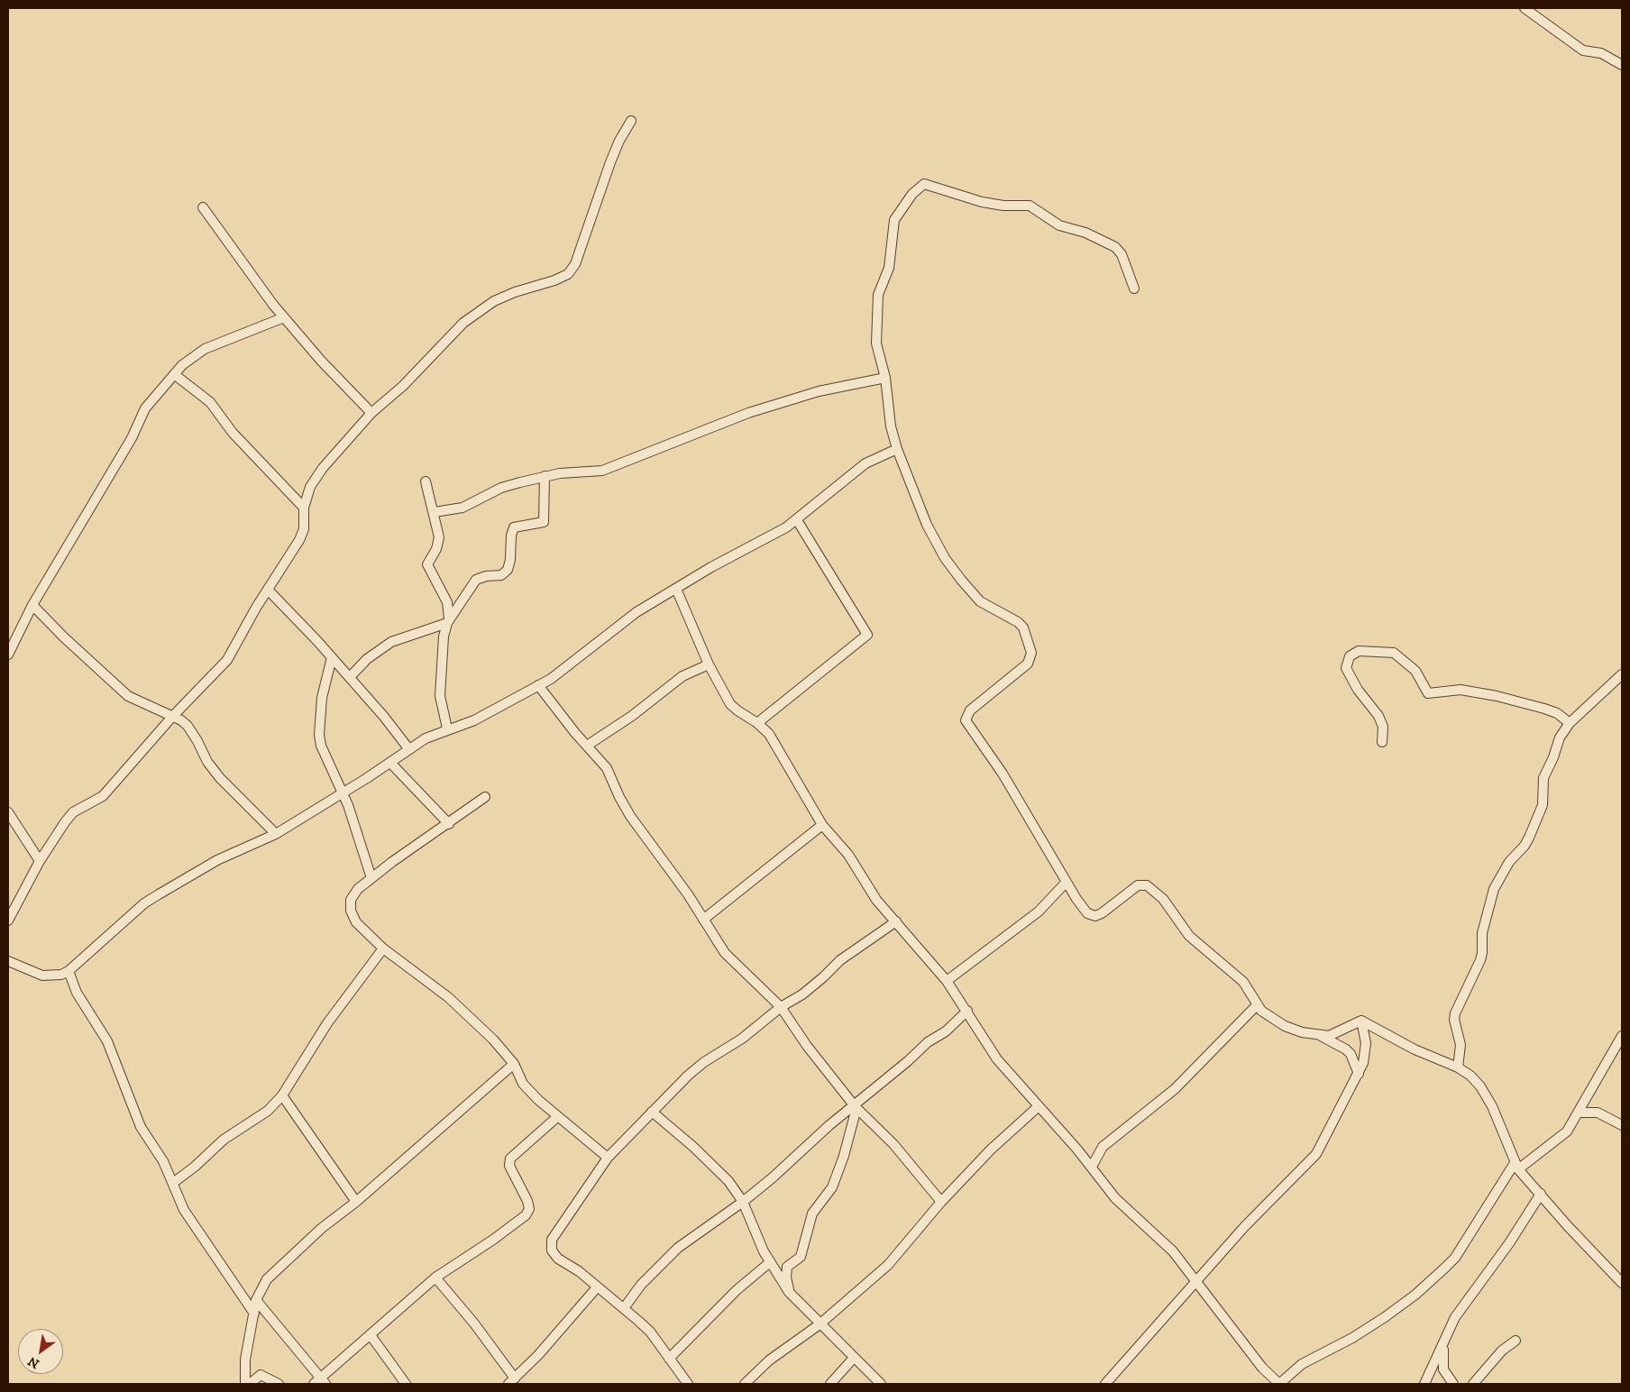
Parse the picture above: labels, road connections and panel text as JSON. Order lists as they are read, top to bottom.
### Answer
{
  "north": "bottom left"
}
